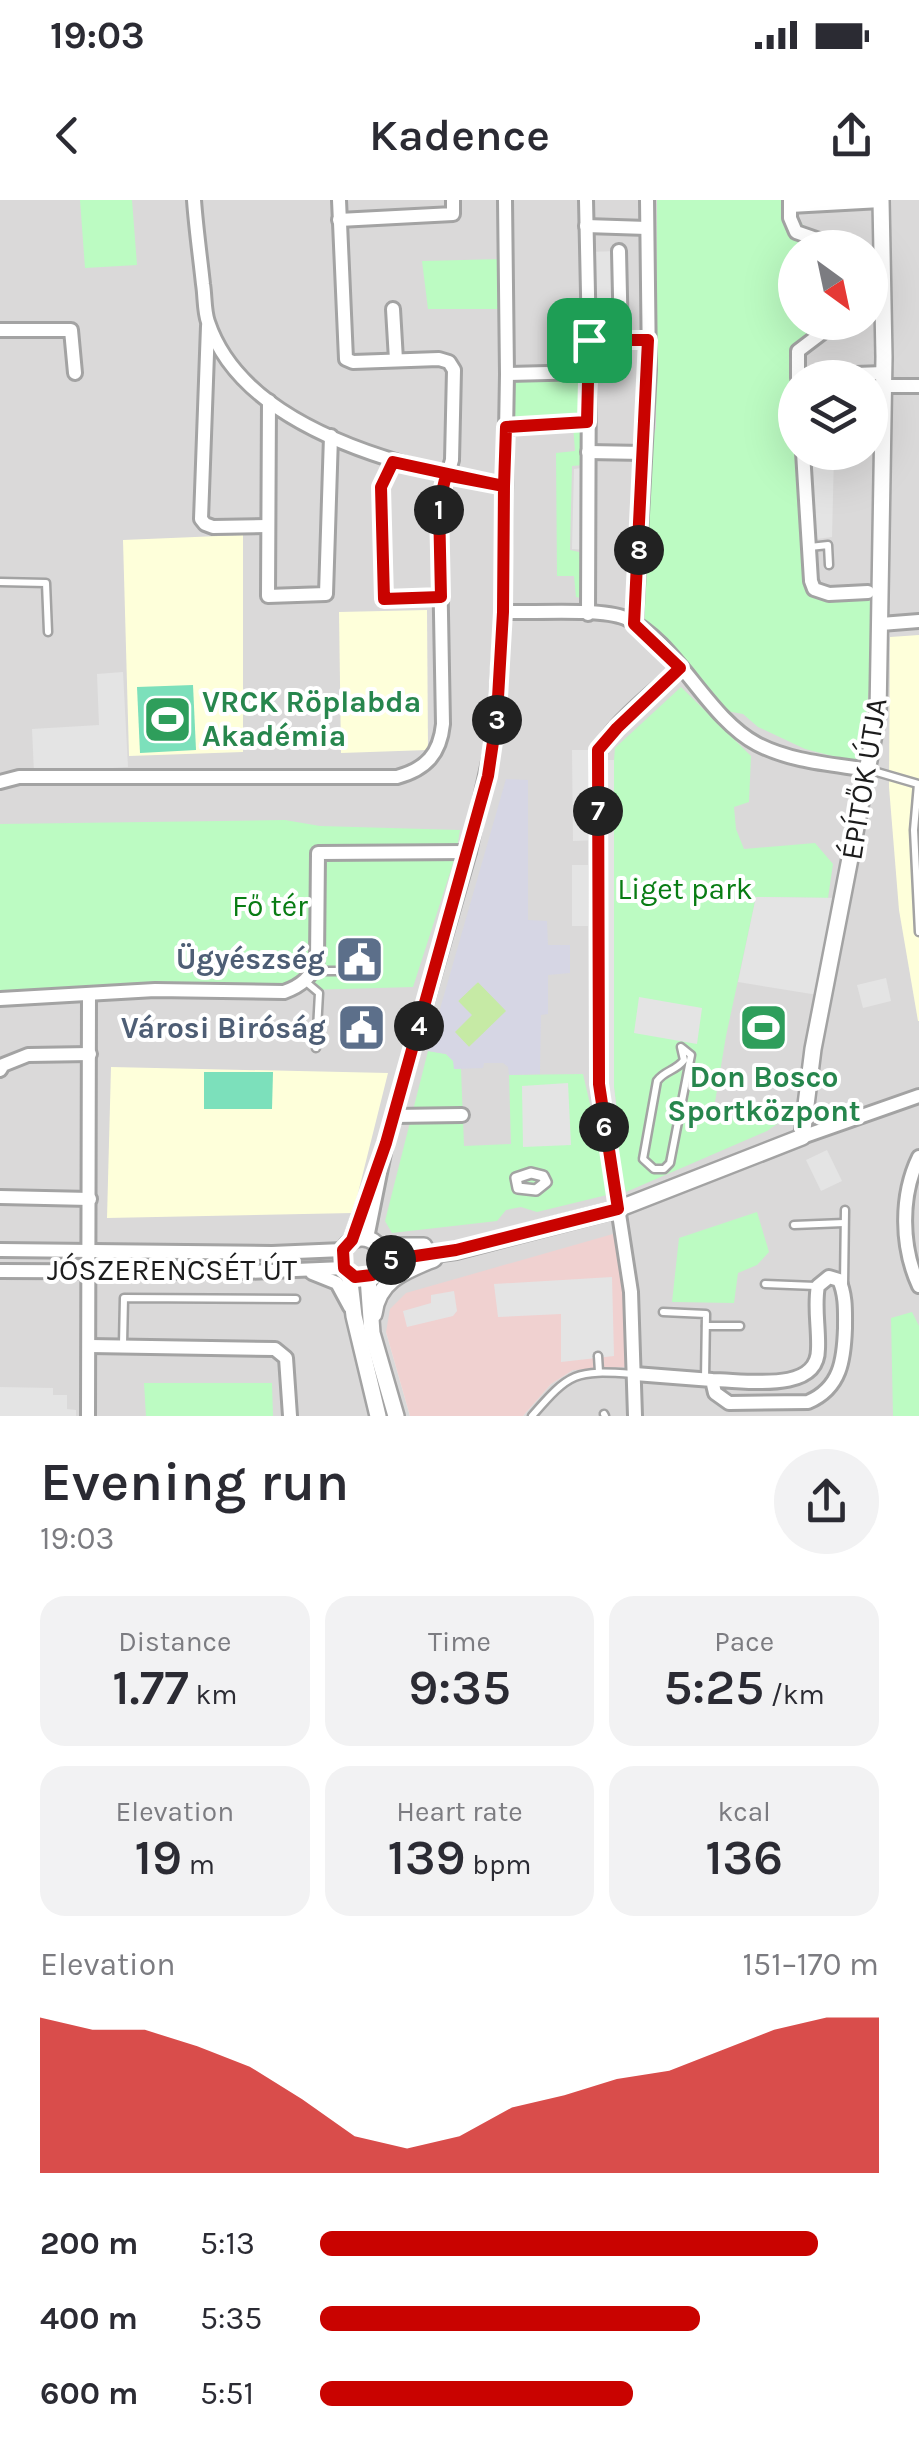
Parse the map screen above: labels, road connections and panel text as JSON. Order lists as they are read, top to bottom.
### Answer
{
  "streets": {
    "street": ["ÉPÍTŐK ÚTJA", "JÓSZERENCSÉT ÚT"]
  },
  "crossings": [
    ["ÉPÍTŐK ÚTJA", "JÓSZERENCSÉT ÚT"]
  ],
  "parks": ["Liget park", "Fő tér"],
  "places": {
    "sports": ["VRCK Röplabda Akadémia", "Don Bosco Sportközpont"],
    "public building": ["Ügyészség", "Városi Biróság"]
  },
  "north": "bottom right",
  "page": {
    "status": "19:03",
    "header": "Kadence",
    "pins": [
      "1",
      "8",
      "3",
      "7",
      "4",
      "6",
      "5"
    ],
    "heading": ["Evening run", "19:03"],
    "stats": [
      ["Distance", "1.77 km"],
      ["Time", "9:35"],
      ["Pace", "5:25 /km"],
      ["Elevation", "19 m"],
      ["Heart rate", "139 bpm"],
      ["kcal", "136"]
    ],
    "chart": ["Elevation", "151–170 m"],
    "list": [
      {
        "name": "200 m",
        "note": "5:13"
      },
      {
        "name": "400 m",
        "note": "5:35"
      },
      {
        "name": "600 m",
        "note": "5:51"
      }
    ]
  }
}
